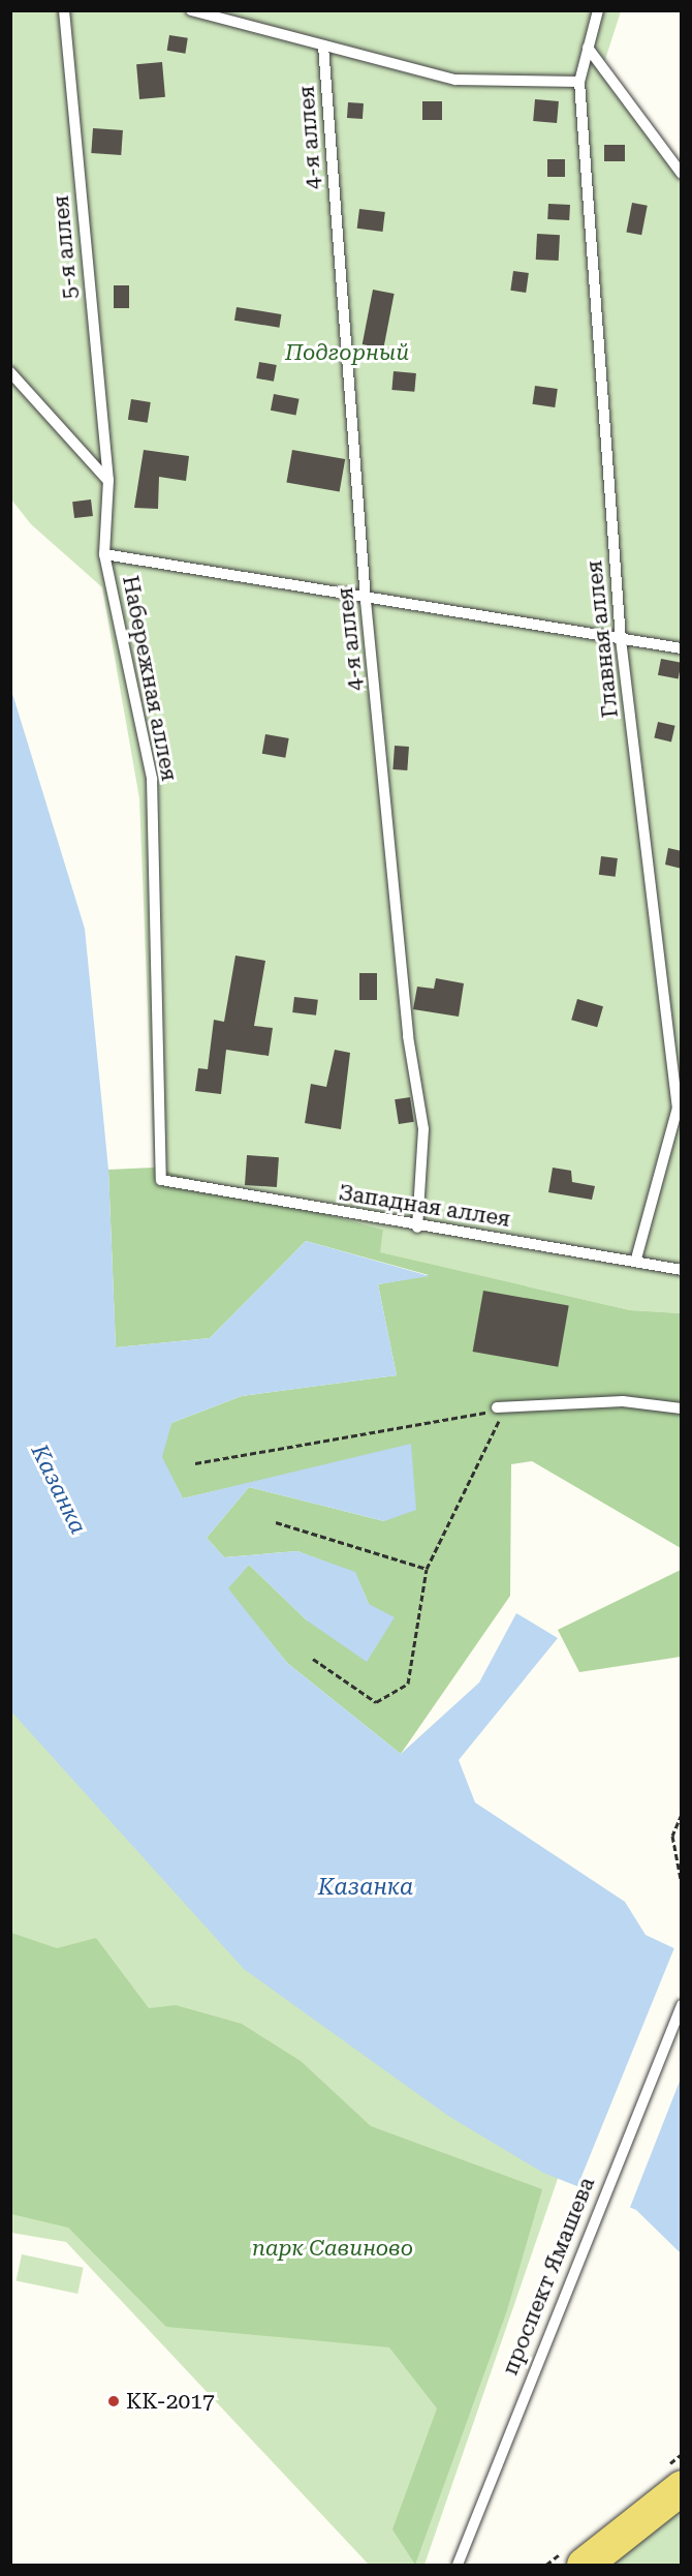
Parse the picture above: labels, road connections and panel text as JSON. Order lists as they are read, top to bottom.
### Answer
{
  "streets": {
    "lane": [
      "4-я аллея",
      "5-я аллея",
      "Главная аллея",
      "Набережная аллея",
      "Западная аллея",
      "проспект Ямашева"
    ]
  },
  "crossings": [
    ["4-я аллея", "Западная аллея"],
    ["5-я аллея", "Набережная аллея"],
    ["Главная аллея", "Западная аллея"],
    ["Набережная аллея", "Западная аллея"]
  ],
  "water": ["Казанка"],
  "parks": ["Подгорный", "парк Савиново"],
  "places": ["КК-2017"]
}
